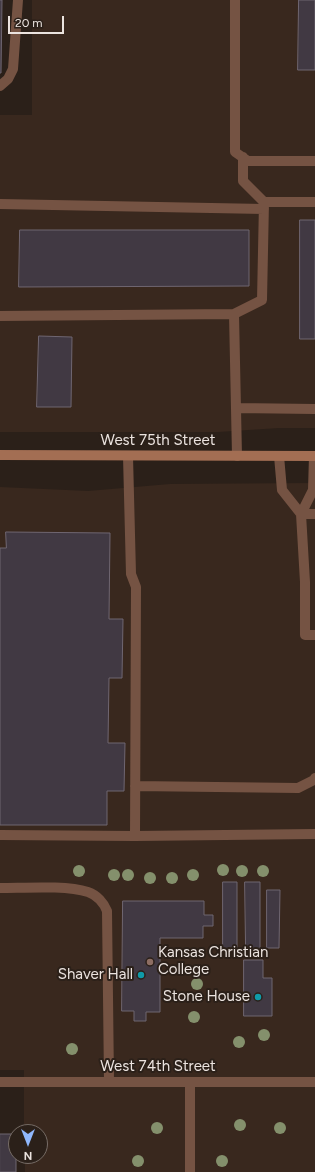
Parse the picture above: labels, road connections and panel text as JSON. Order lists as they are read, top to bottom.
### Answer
{
  "streets": {
    "main road": ["West 75th Street"],
    "street": ["West 74th Street"]
  },
  "places": ["Kansas Christian College", "Shaver Hall", "Stone House"],
  "scale_bar": "20 m",
  "north": "bottom"
}
